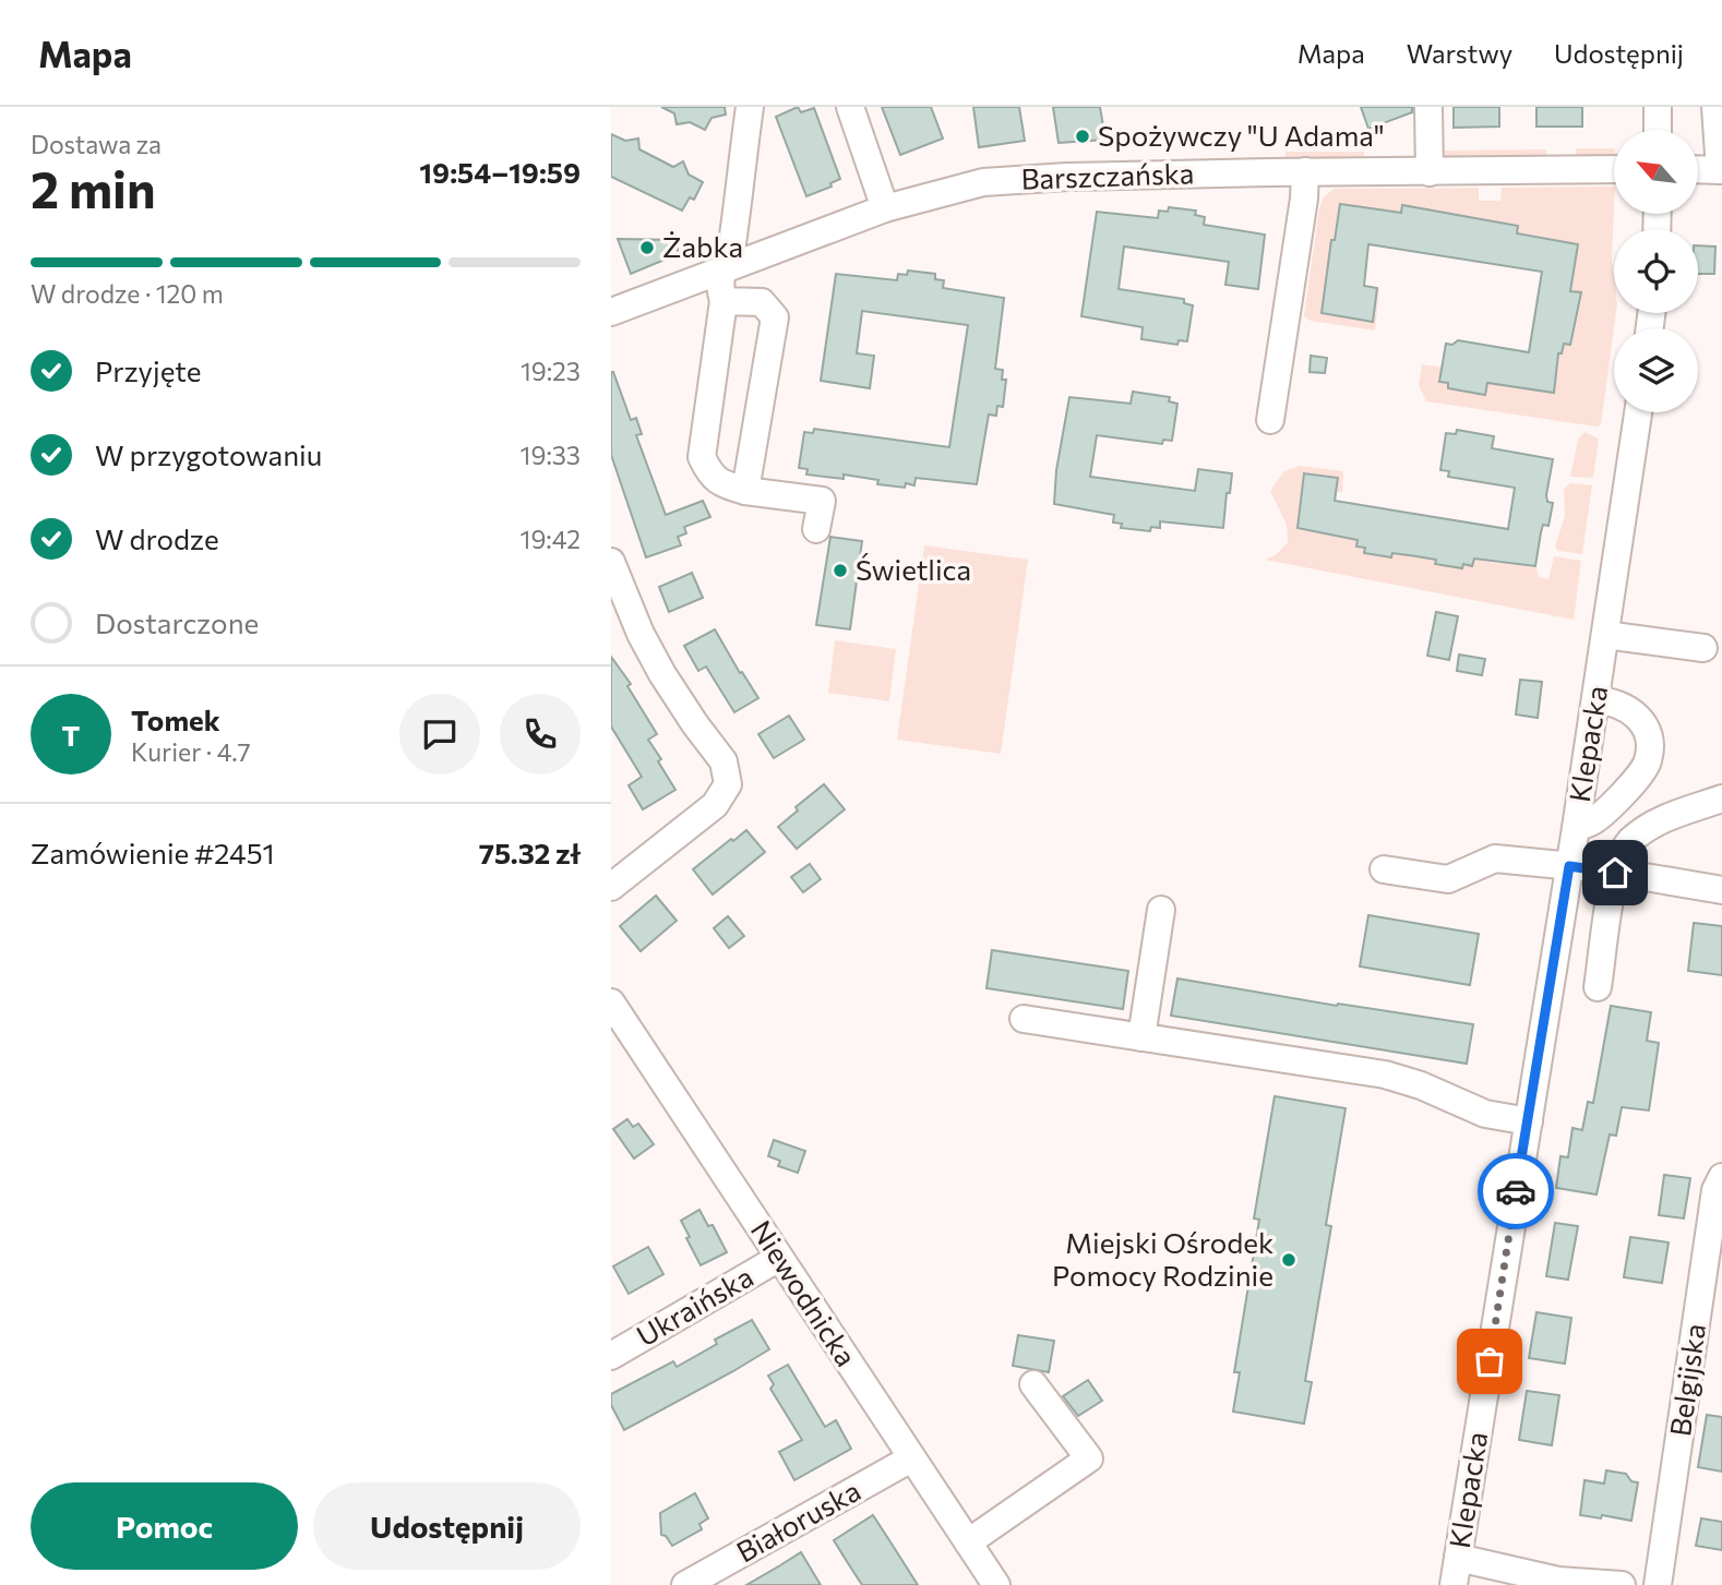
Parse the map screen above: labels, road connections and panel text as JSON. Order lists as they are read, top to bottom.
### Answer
{
  "streets": {
    "street": [
      "Barszczańska",
      "Klepacka",
      "Niewodnicka",
      "Ukraińska",
      "Belgijska",
      "Białoruska"
    ]
  },
  "crossings": [
    ["Niewodnicka", "Ukraińska"],
    ["Niewodnicka", "Białoruska"]
  ],
  "places": [
    "Spożywczy \"U Adama\"",
    "Żabka",
    "Świetlica",
    "Miejski Ośrodek Pomocy Rodzinie"
  ],
  "north": "top left",
  "page": {
    "header": "Mapa",
    "nav": ["Mapa", "Warstwy", "Udostępnij"],
    "heading": ["2 min", "Dostawa za", "19:54–19:59"],
    "panel": [
      "Tomek",
      "Kurier · 4.7",
      "Zamówienie #2451",
      "75.32 zł"
    ],
    "bar": "W drodze · 120 m",
    "list": [
      ["Przyjęte", "19:23"],
      ["W przygotowaniu", "19:33"],
      ["W drodze", "19:42"],
      "Dostarczone"
    ],
    "round": "T",
    "buttons": ["Pomoc", "Udostępnij"]
  }
}
